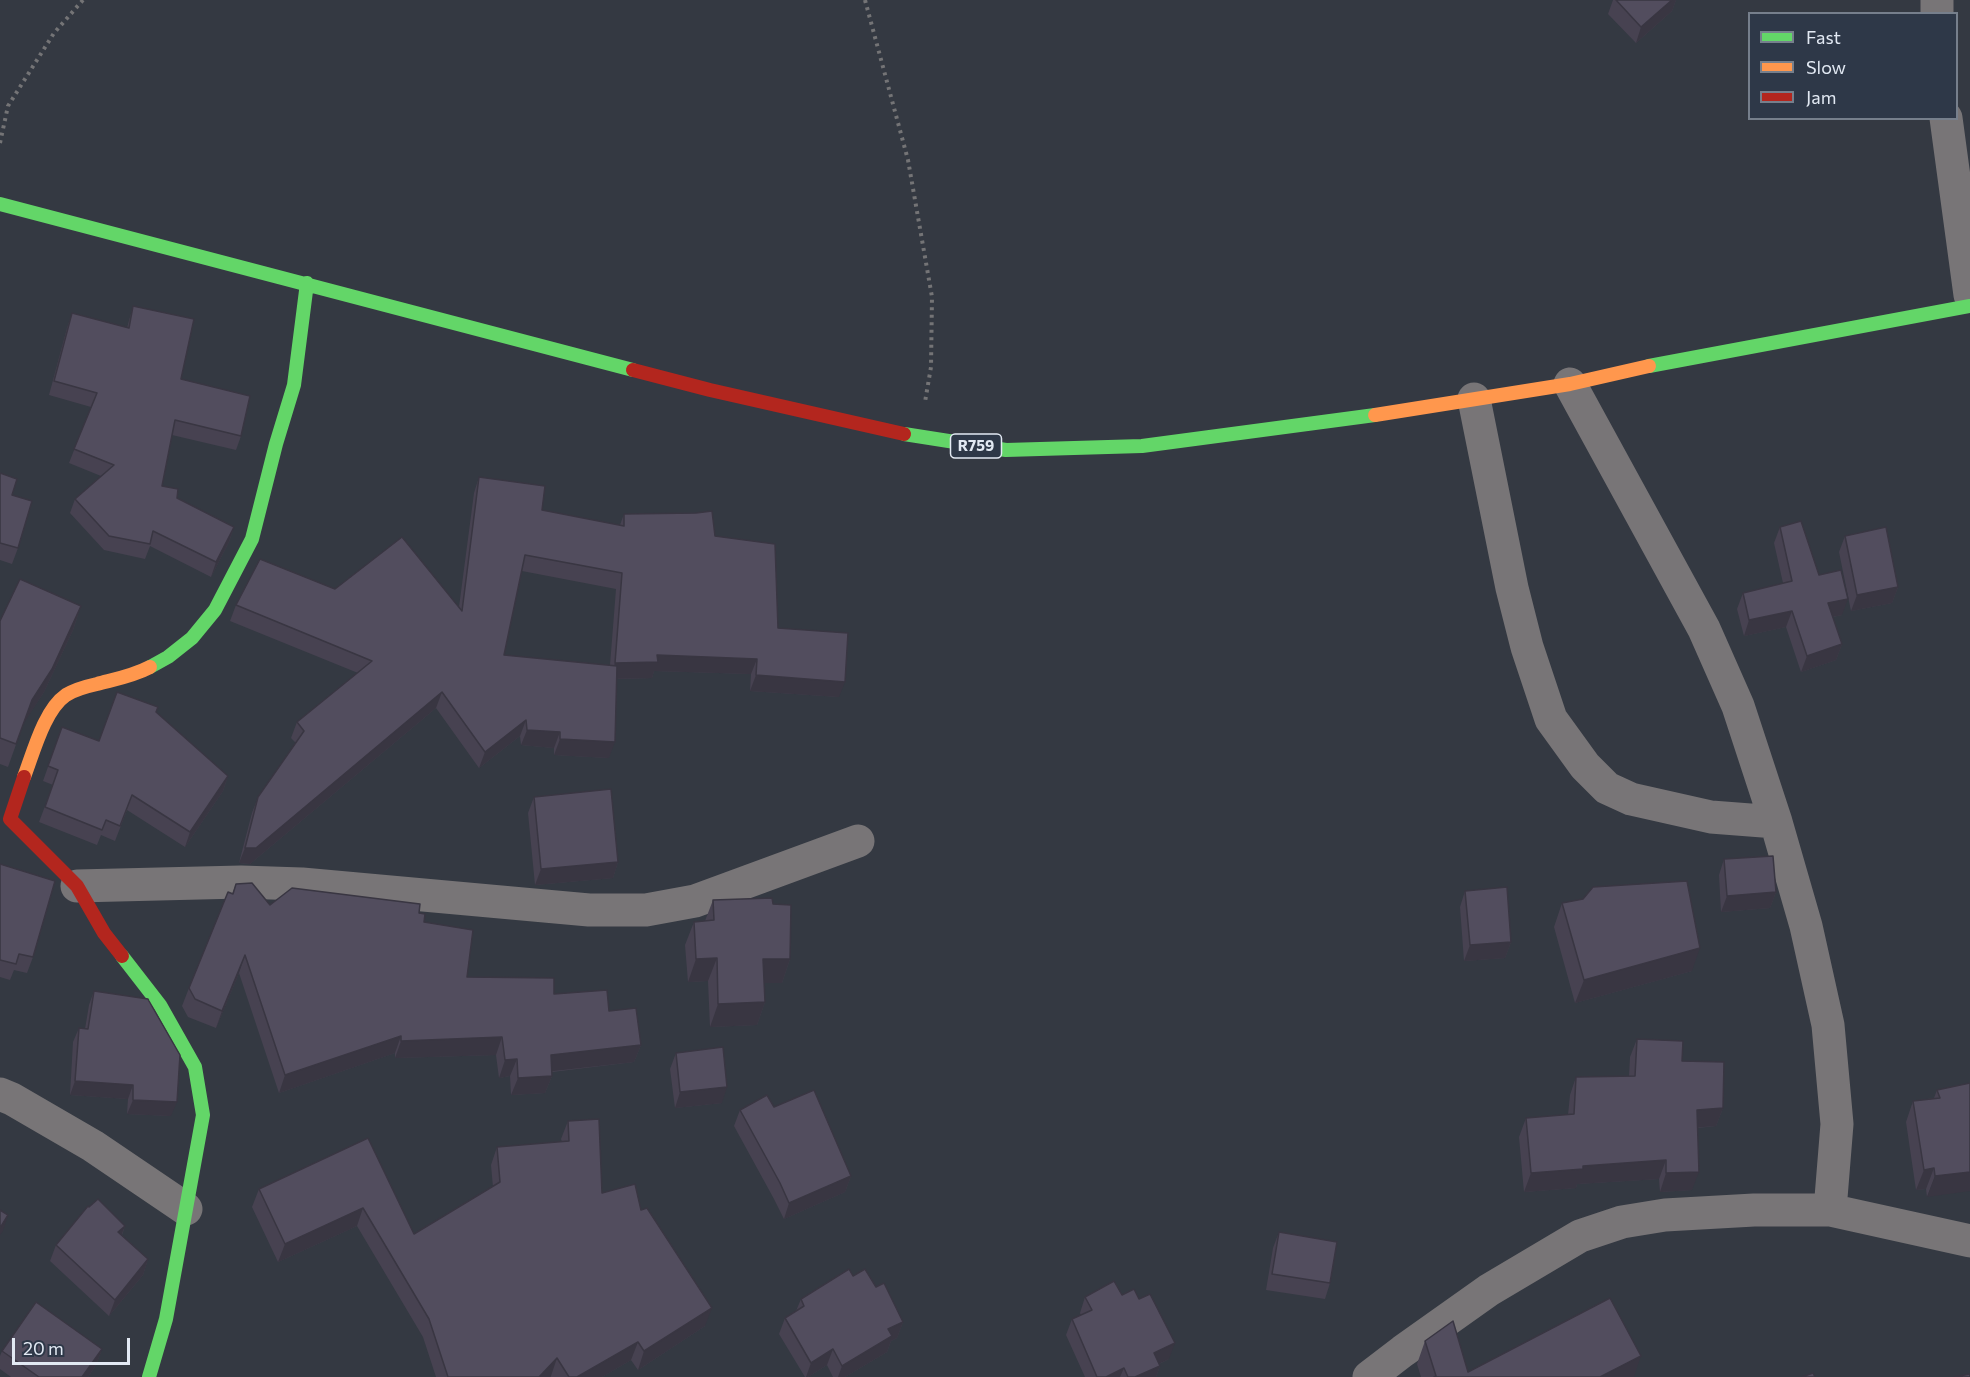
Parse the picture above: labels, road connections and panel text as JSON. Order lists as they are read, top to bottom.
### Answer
{
  "streets": {
    "main road": ["R759"]
  },
  "legend": ["Fast", "Slow", "Jam"],
  "scale_bar": "20 m"
}
